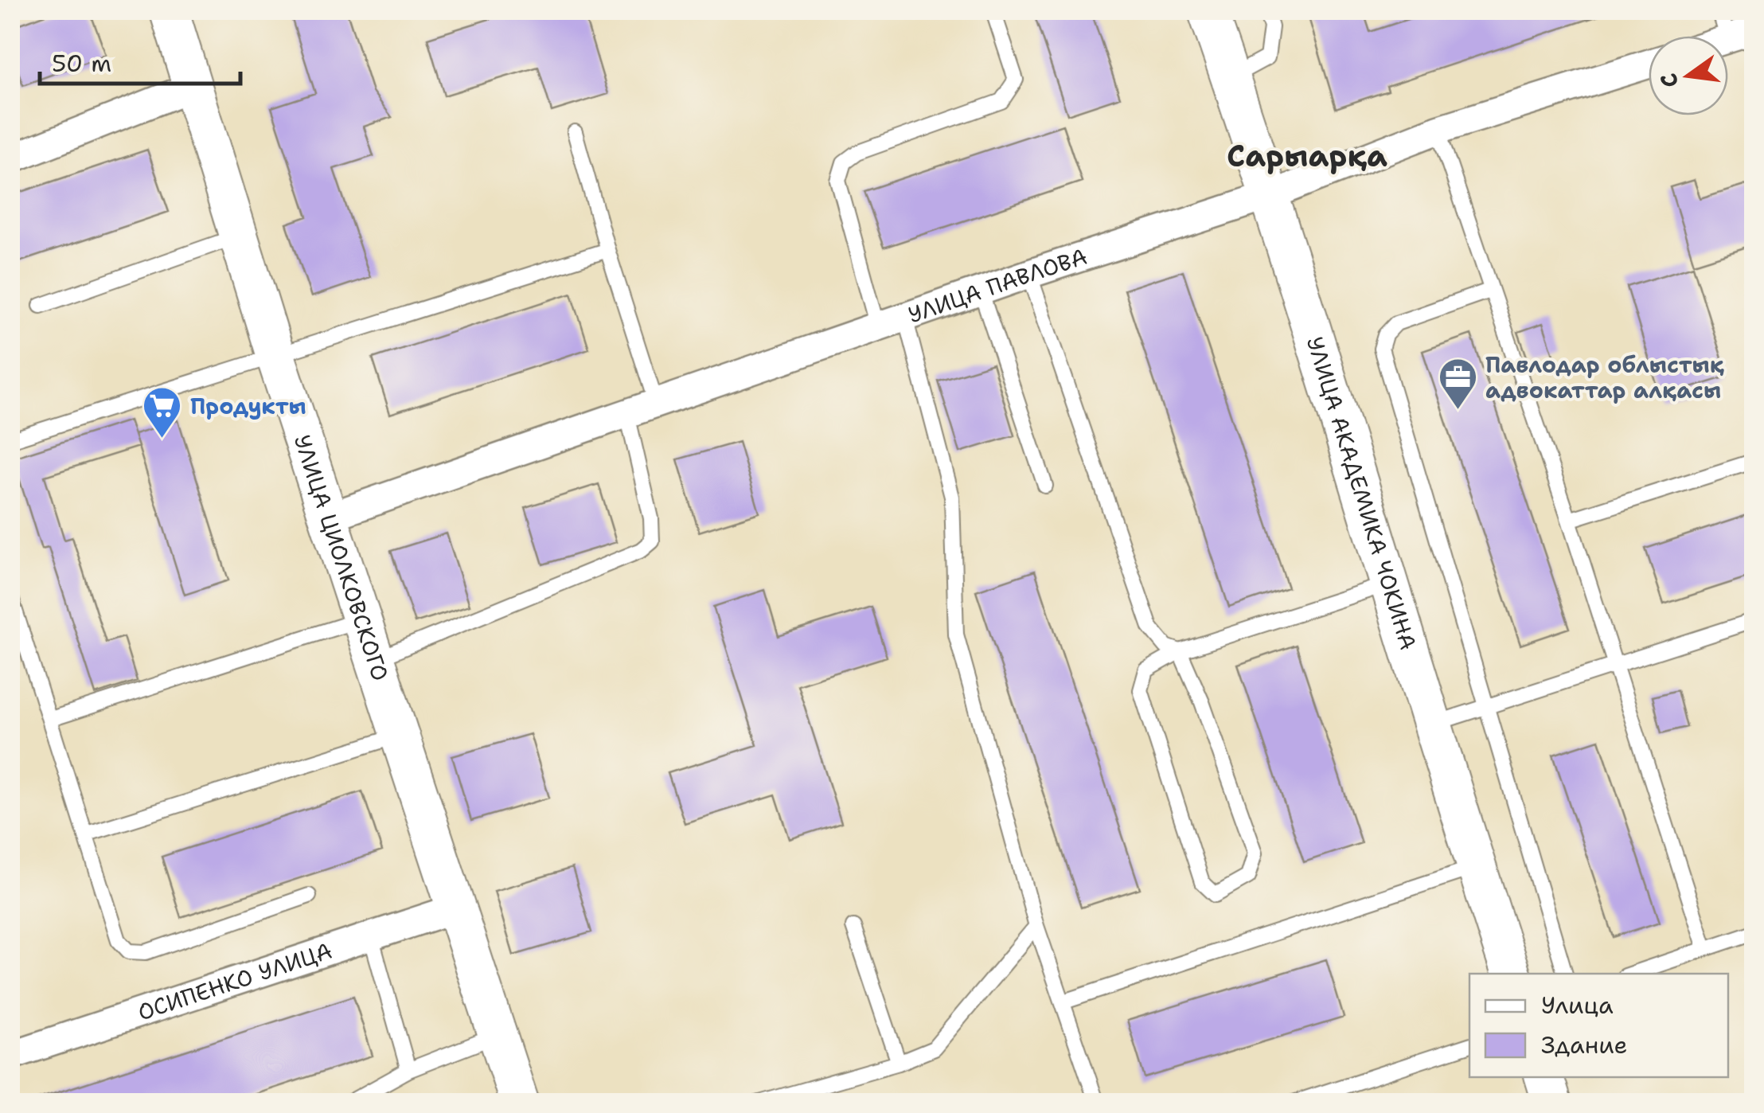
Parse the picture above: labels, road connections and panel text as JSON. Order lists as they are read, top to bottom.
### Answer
{
  "streets": {
    "street": [
      "УЛИЦА ПАВЛОВА",
      "УЛИЦА АКАДЕМИКА ЧОКИНА",
      "УЛИЦА ЦИОЛКОВСКОГО",
      "ОСИПЕНКО УЛИЦА"
    ]
  },
  "crossings": [
    ["УЛИЦА ПАВЛОВА", "УЛИЦА АКАДЕМИКА ЧОКИНА"],
    ["УЛИЦА ПАВЛОВА", "УЛИЦА ЦИОЛКОВСКОГО"],
    ["УЛИЦА ЦИОЛКОВСКОГО", "ОСИПЕНКО УЛИЦА"]
  ],
  "districts": ["Сарыарқа"],
  "places": {
    "office": ["Павлодар облыстық адвокаттар алқасы"],
    "supermarket": ["Продукты"]
  },
  "legend": ["Улица", "Здание"],
  "scale_bar": "50 m",
  "north": "left"
}
